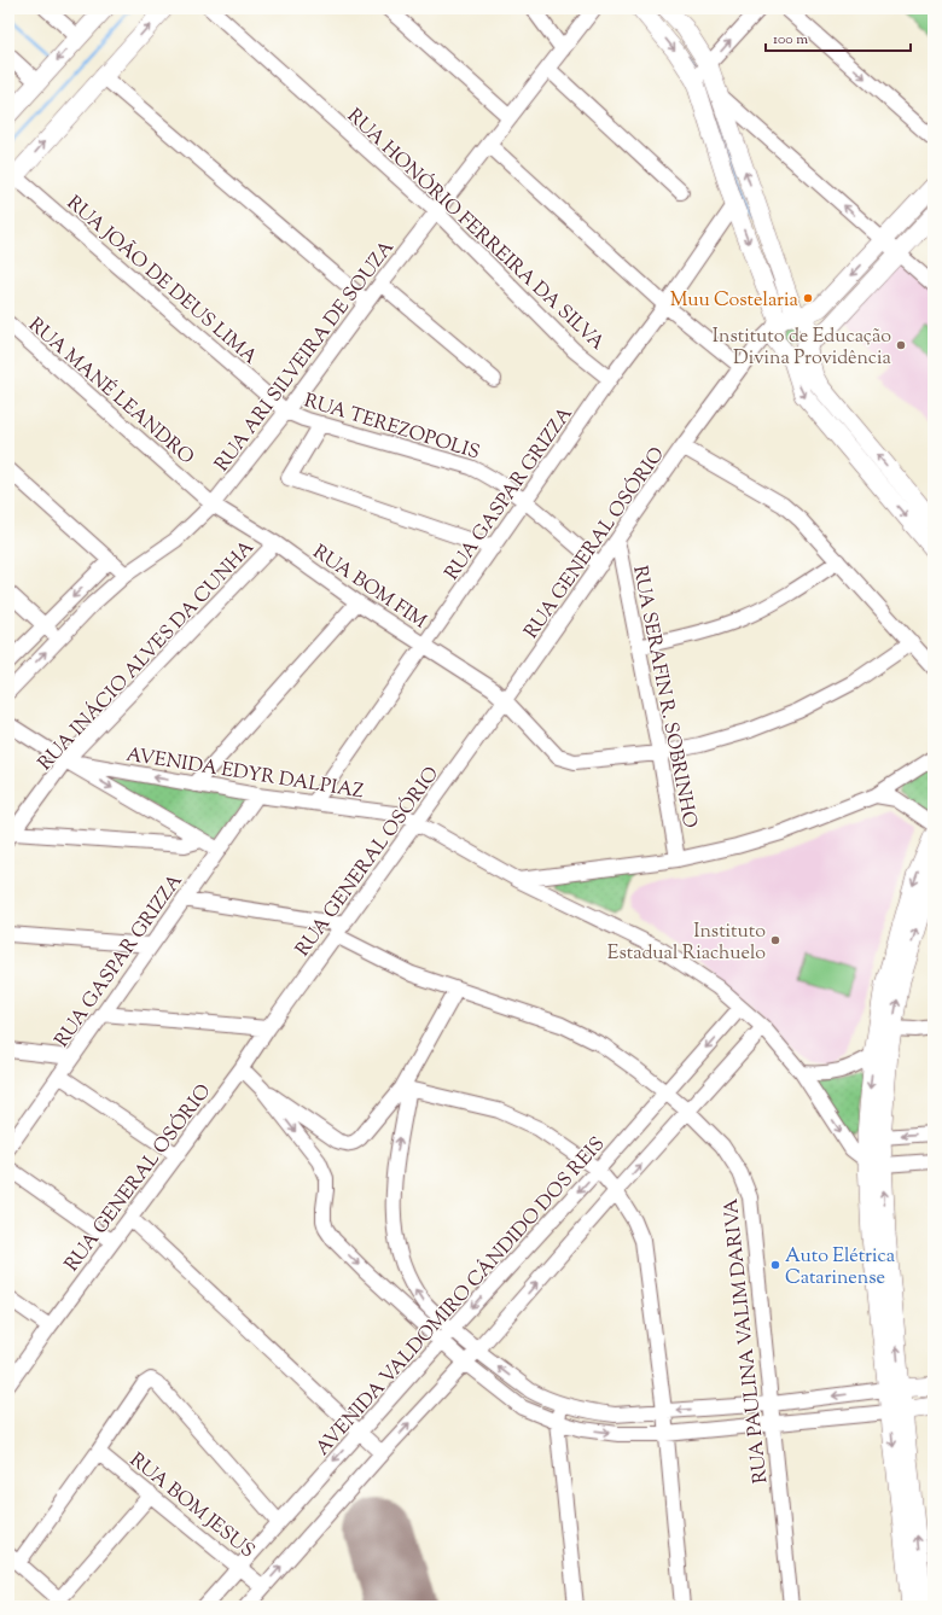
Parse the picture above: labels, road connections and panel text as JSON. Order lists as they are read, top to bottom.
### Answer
{
  "streets": {
    "street": [
      "RUA HONÓRIO FERREIRA DA SILVA",
      "RUA JOÃO DE DEUS LIMA",
      "RUA ARI SILVEIRA DE SOUZA",
      "RUA MANÉ LEANDRO",
      "RUA TEREZOPOLIS",
      "RUA GASPAR GRIZZA",
      "RUA GENERAL OSÓRIO",
      "RUA BOM FIM",
      "RUA INÁCIO ALVES DA CUNHA",
      "RUA SERAFIN R. SOBRINHO",
      "AVENIDA EDYR DALPIAZ",
      "AVENIDA VALDOMIRO CÂNDIDO DOS REIS",
      "RUA PAULINA VALIM DARIVA",
      "RUA BOM JESUS"
    ]
  },
  "crossings": [
    ["RUA HONÓRIO FERREIRA DA SILVA", "RUA ARI SILVEIRA DE SOUZA"],
    ["RUA HONÓRIO FERREIRA DA SILVA", "RUA GASPAR GRIZZA"],
    ["RUA JOÃO DE DEUS LIMA", "RUA ARI SILVEIRA DE SOUZA"],
    ["RUA JOÃO DE DEUS LIMA", "RUA TEREZOPOLIS"],
    ["RUA ARI SILVEIRA DE SOUZA", "RUA MANÉ LEANDRO"],
    ["RUA ARI SILVEIRA DE SOUZA", "RUA TEREZOPOLIS"],
    ["RUA ARI SILVEIRA DE SOUZA", "RUA BOM FIM"],
    ["RUA MANÉ LEANDRO", "RUA BOM FIM"],
    ["RUA TEREZOPOLIS", "RUA GASPAR GRIZZA"],
    ["RUA TEREZOPOLIS", "RUA GENERAL OSÓRIO"],
    ["RUA GASPAR GRIZZA", "RUA BOM FIM"],
    ["RUA GASPAR GRIZZA", "AVENIDA EDYR DALPIAZ"],
    ["RUA GASPAR GRIZZA", "RUA PAULINA VALIM DARIVA"],
    ["RUA GENERAL OSÓRIO", "RUA BOM FIM"],
    ["RUA GENERAL OSÓRIO", "RUA SERAFIN R. SOBRINHO"],
    ["RUA GENERAL OSÓRIO", "AVENIDA EDYR DALPIAZ"],
    ["RUA GENERAL OSÓRIO", "RUA PAULINA VALIM DARIVA"],
    ["RUA BOM FIM", "RUA INÁCIO ALVES DA CUNHA"],
    ["RUA BOM FIM", "RUA SERAFIN R. SOBRINHO"],
    ["RUA INÁCIO ALVES DA CUNHA", "AVENIDA EDYR DALPIAZ"],
    ["AVENIDA EDYR DALPIAZ", "AVENIDA VALDOMIRO CÂNDIDO DOS REIS"],
    ["AVENIDA VALDOMIRO CÂNDIDO DOS REIS", "RUA PAULINA VALIM DARIVA"],
    ["AVENIDA VALDOMIRO CÂNDIDO DOS REIS", "RUA BOM JESUS"]
  ],
  "places": [
    "Muu Costelaria",
    "Instituto de Educação Divina Providência",
    "Instituto Estadual Riachuelo",
    "Auto Elétrica Catarinense"
  ],
  "scale_bar": "100 m"
}
